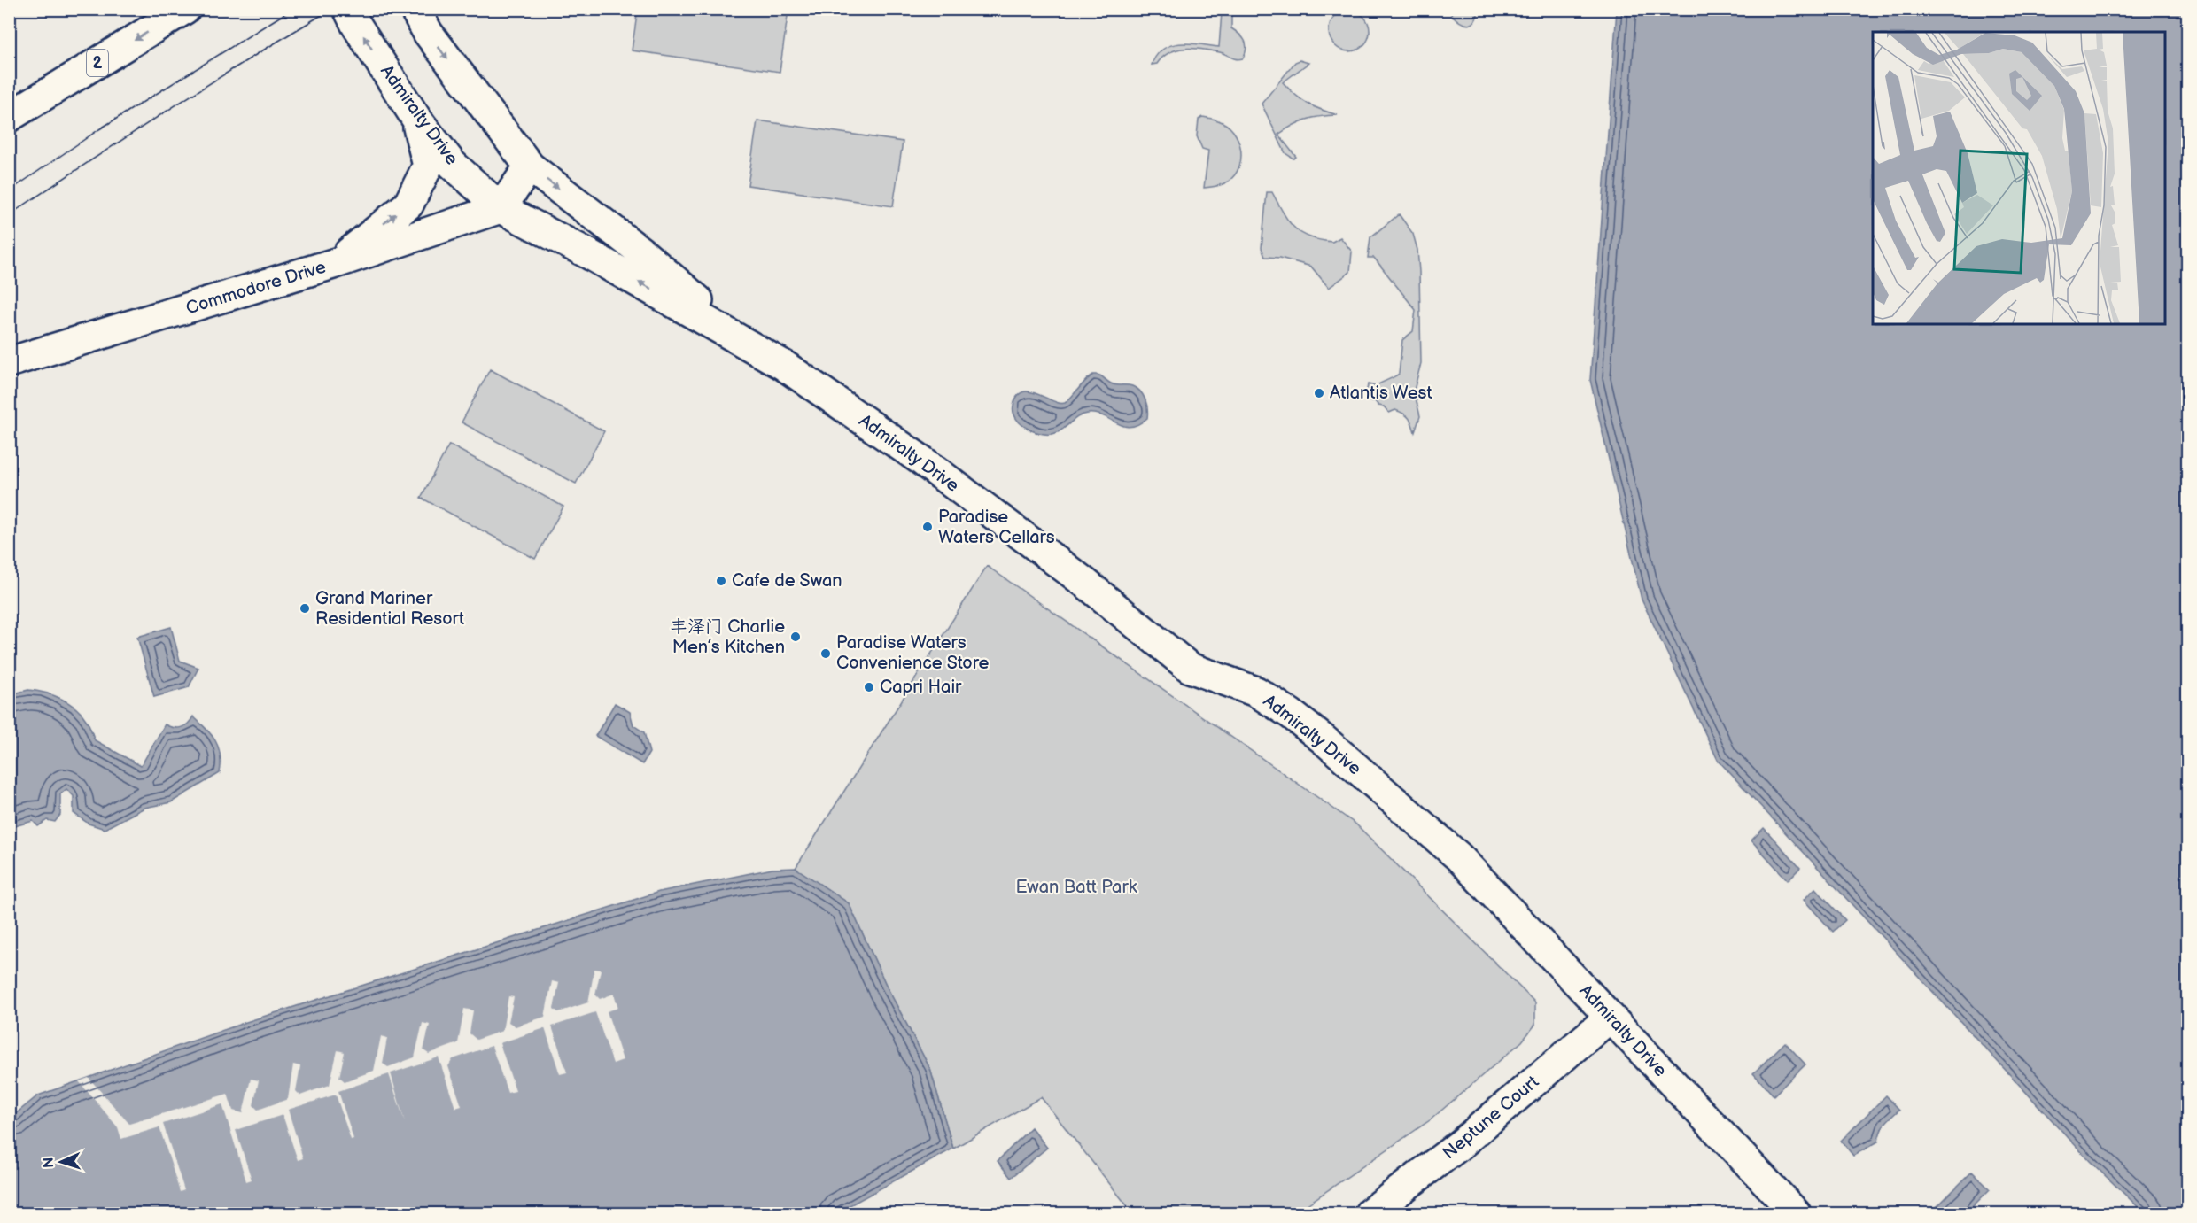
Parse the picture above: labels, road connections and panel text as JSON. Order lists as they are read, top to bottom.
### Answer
{
  "streets": {
    "main road": [
      "2",
      "Admiralty Drive",
      "Commodore Drive",
      "Neptune Court"
    ]
  },
  "crossings": [
    ["Admiralty Drive", "Commodore Drive"],
    ["Admiralty Drive", "Neptune Court"]
  ],
  "parks": ["Ewan Batt Park"],
  "places": [
    "Atlantis West",
    "Paradise Waters Cellars",
    "Cafe de Swan",
    "Grand Mariner Residential Resort",
    "丰泽门 Charlie Men’s Kitchen",
    "Paradise Waters Convenience Store",
    "Capri Hair"
  ],
  "north": "left"
}
